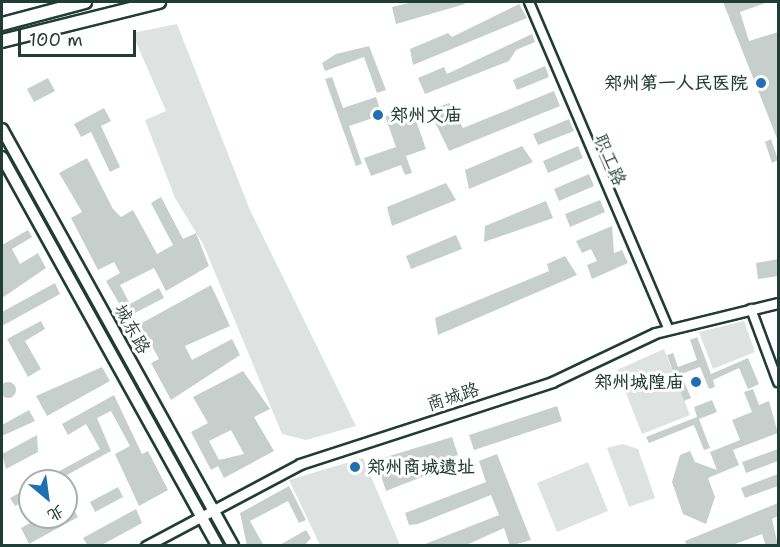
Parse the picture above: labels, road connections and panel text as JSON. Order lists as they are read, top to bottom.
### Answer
{
  "streets": {
    "main road": ["城东路"],
    "street": ["职工路", "商城路"]
  },
  "crossings": [
    ["职工路", "商城路"],
    ["城东路", "商城路"]
  ],
  "places": [
    "郑州第一人民医院",
    "郑州文庙",
    "郑州城隍庙",
    "郑州商城遗址"
  ],
  "scale_bar": "100 m",
  "north": "bottom right"
}
